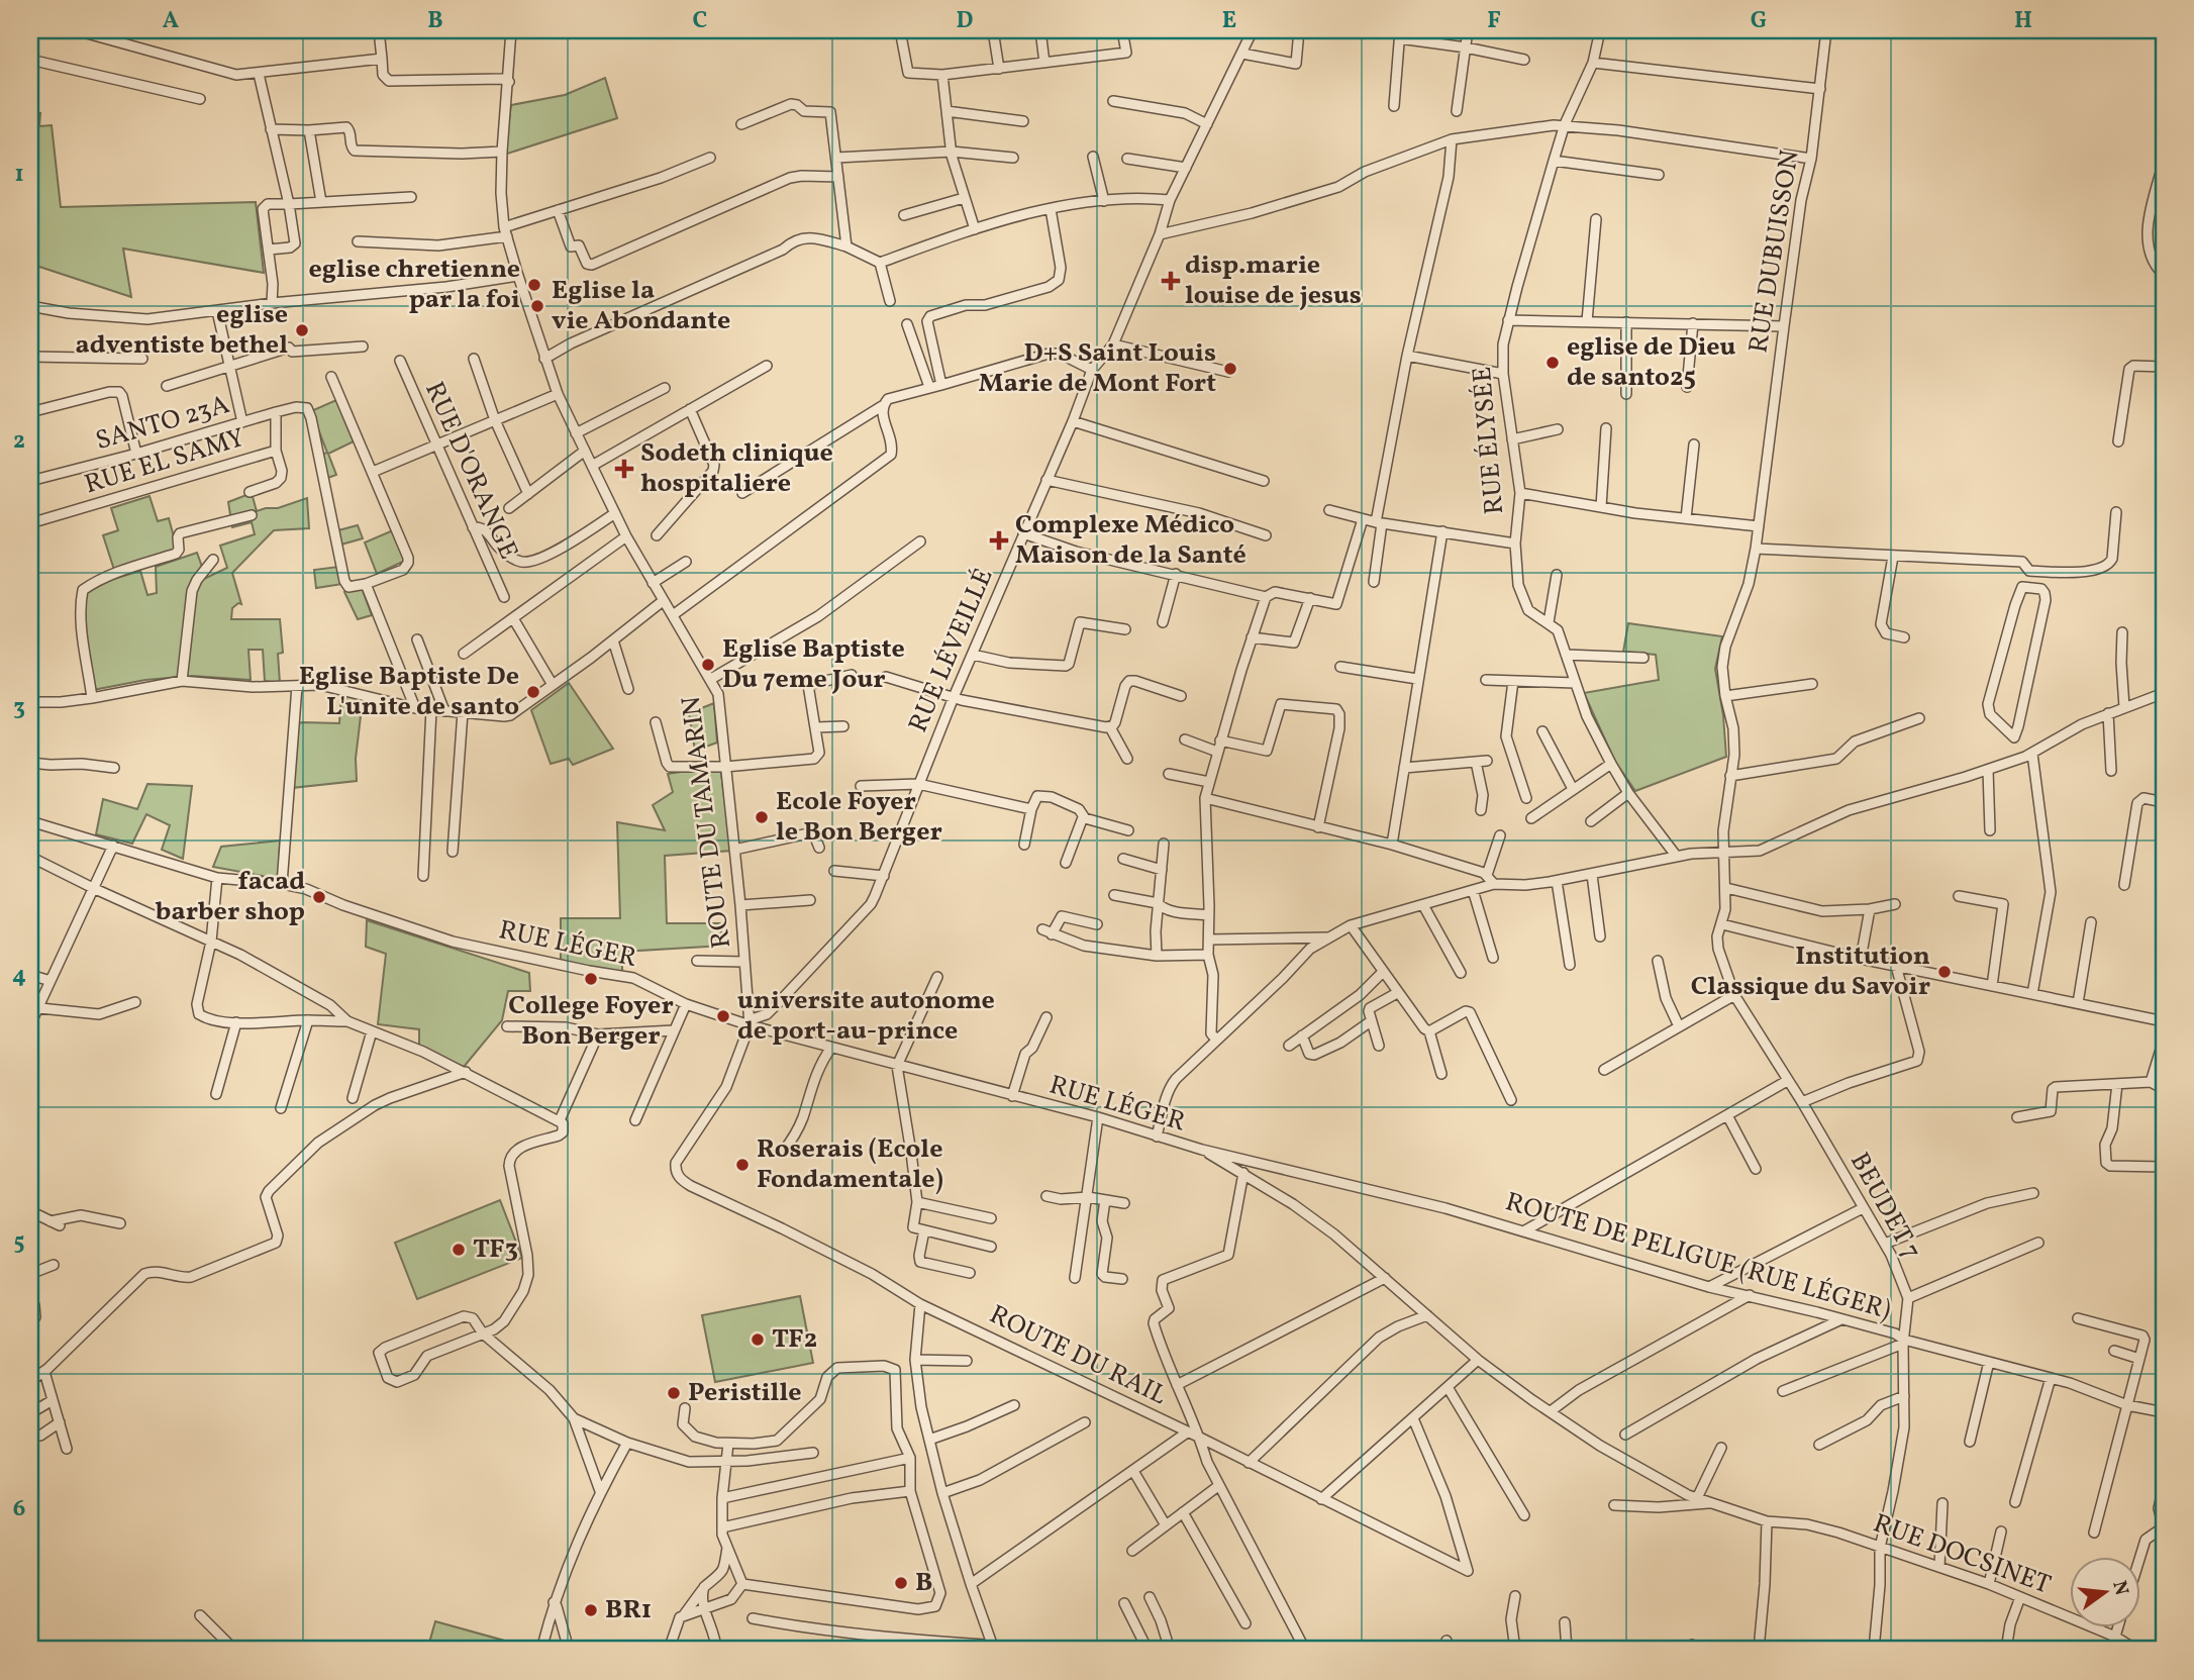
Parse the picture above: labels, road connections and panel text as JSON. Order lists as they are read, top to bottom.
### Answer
{
  "streets": {
    "street": [
      "RUE DUBUISSON",
      "SANTO 23A",
      "RUE ÉLYSÉE",
      "RUE EL SAMY",
      "RUE D'ORANGE",
      "RUE LÉVEILLÉ",
      "ROUTE DU TAMARIN",
      "RUE LÉGER",
      "BEUDET 7",
      "ROUTE DE PELIGUE (RUE LÉGER)",
      "ROUTE DU RAIL",
      "RUE DOCSINET"
    ]
  },
  "crossings": [
    ["RUE DUBUISSON", "BEUDET 7"],
    ["SANTO 23A", "RUE EL SAMY"],
    ["RUE LÉVEILLÉ", "ROUTE DU TAMARIN"],
    ["RUE LÉVEILLÉ", "RUE LÉGER"],
    ["ROUTE DU TAMARIN", "RUE LÉGER"],
    ["ROUTE DU TAMARIN", "ROUTE DU RAIL"],
    ["RUE LÉGER", "ROUTE DE PELIGUE (RUE LÉGER)"],
    ["RUE LÉGER", "RUE DOCSINET"],
    ["BEUDET 7", "ROUTE DE PELIGUE (RUE LÉGER)"],
    ["BEUDET 7", "RUE DOCSINET"]
  ],
  "places": {
    "health": ["disp.marie louise de jesus", "Sodeth clinique hospitaliere", "Complexe Médico Maison de la Santé"],
    "other": [
      "eglise chretienne par la foi",
      "Eglise la vie Abondante",
      "eglise adventiste bethel",
      "eglise de Dieu de santo25",
      "D+S Saint Louis Marie de Mont Fort",
      "Eglise Baptiste Du 7eme Jour",
      "Eglise Baptiste De L'unite de santo",
      "Ecole Foyer le Bon Berger",
      "facad barber shop",
      "Institution Classique du Savoir",
      "College Foyer Bon Berger",
      "universite autonome de port-au-prince",
      "Roserais (Ecole Fondamentale)",
      "TF3",
      "TF2",
      "Peristille",
      "B",
      "BR1"
    ]
  },
  "north": "right",
  "grid": {
    "columns": [
      "A",
      "B",
      "C",
      "D",
      "E",
      "F",
      "G",
      "H"
    ],
    "rows": [
      "1",
      "2",
      "3",
      "4",
      "5",
      "6"
    ]
  }
}
